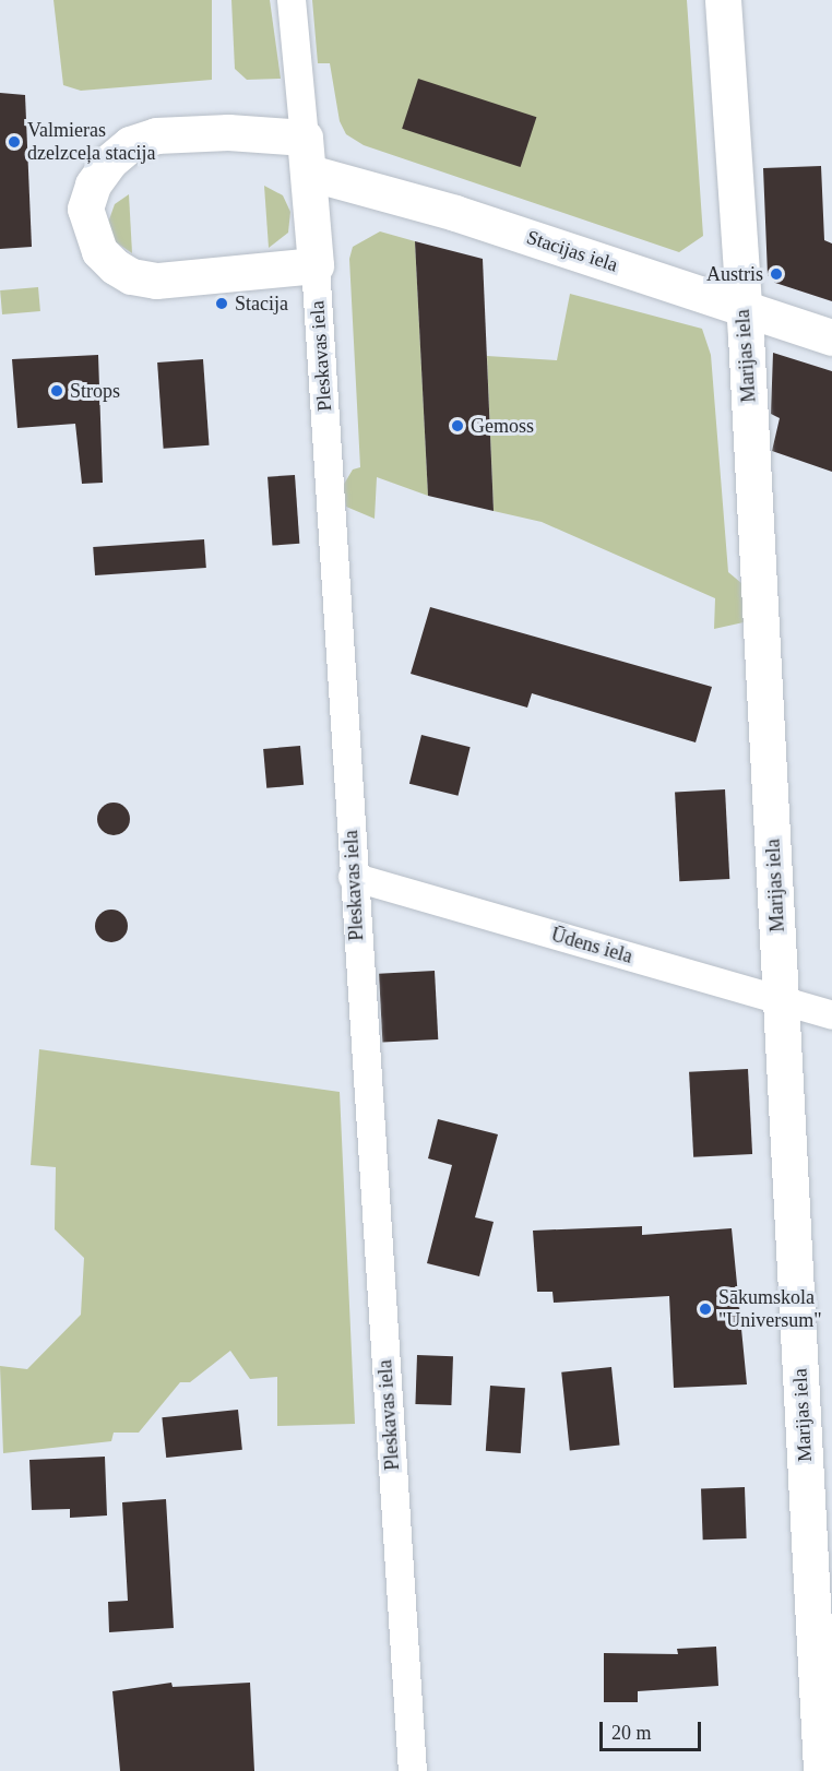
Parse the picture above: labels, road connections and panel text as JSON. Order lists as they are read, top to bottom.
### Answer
{
  "streets": {
    "street": [
      "Stacijas iela",
      "Pleskavas iela",
      "Marijas iela",
      "Ūdens iela"
    ]
  },
  "crossings": [
    ["Stacijas iela", "Pleskavas iela"],
    ["Stacijas iela", "Marijas iela"],
    ["Pleskavas iela", "Ūdens iela"],
    ["Marijas iela", "Ūdens iela"]
  ],
  "places": [
    "Valmieras dzelzceļa stacija",
    "Austris",
    "Stacija",
    "Strops",
    "Gemoss",
    "Sākumskola \"Universum\""
  ],
  "scale_bar": "20 m"
}
